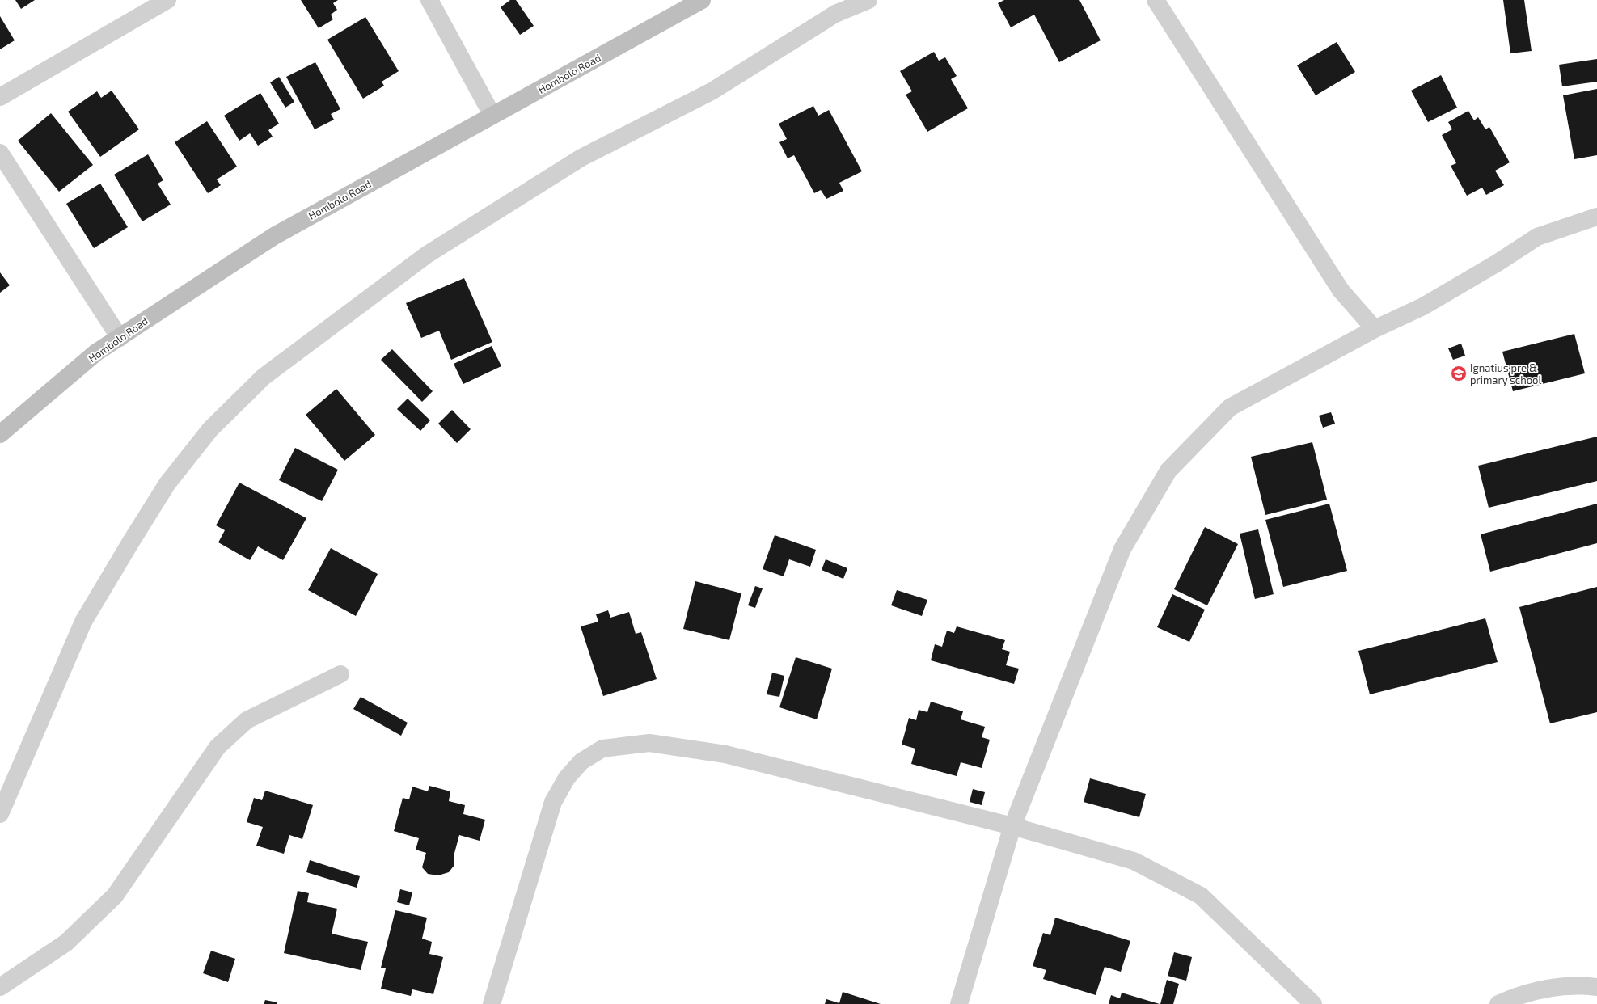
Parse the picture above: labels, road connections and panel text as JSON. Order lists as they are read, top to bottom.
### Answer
{
  "streets": {
    "street": ["Hombolo Road"]
  },
  "places": {
    "school or university": ["Ignatius pre & primary school"]
  }
}
